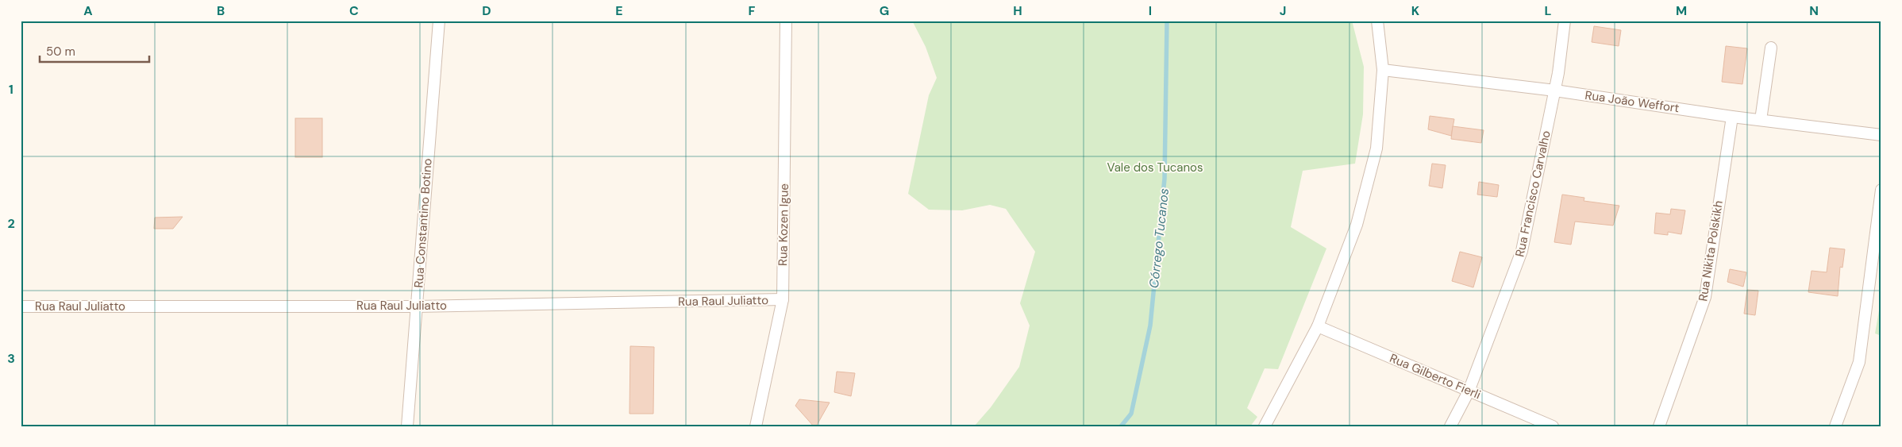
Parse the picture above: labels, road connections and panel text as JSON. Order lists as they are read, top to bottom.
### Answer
{
  "streets": {
    "street": [
      "Rua João Weffort",
      "Rua Francisco Carvalho",
      "Rua Constantino Botino",
      "Rua Kozen Igue",
      "Rua Nikita Polskikh",
      "Rua Raul Juliatto",
      "Rua Gilberto Fierli"
    ]
  },
  "crossings": [
    ["Rua João Weffort", "Rua Francisco Carvalho"],
    ["Rua João Weffort", "Rua Nikita Polskikh"],
    ["Rua Francisco Carvalho", "Rua Gilberto Fierli"],
    ["Rua Constantino Botino", "Rua Raul Juliatto"],
    ["Rua Kozen Igue", "Rua Raul Juliatto"]
  ],
  "water": ["Córrego Tucanos"],
  "parks": ["Vale dos Tucanos"],
  "scale_bar": "50 m",
  "grid": {
    "columns": [
      "A",
      "B",
      "C",
      "D",
      "E",
      "F",
      "G",
      "H",
      "I",
      "J",
      "K",
      "L",
      "M",
      "N"
    ],
    "rows": ["1", "2", "3"]
  }
}
